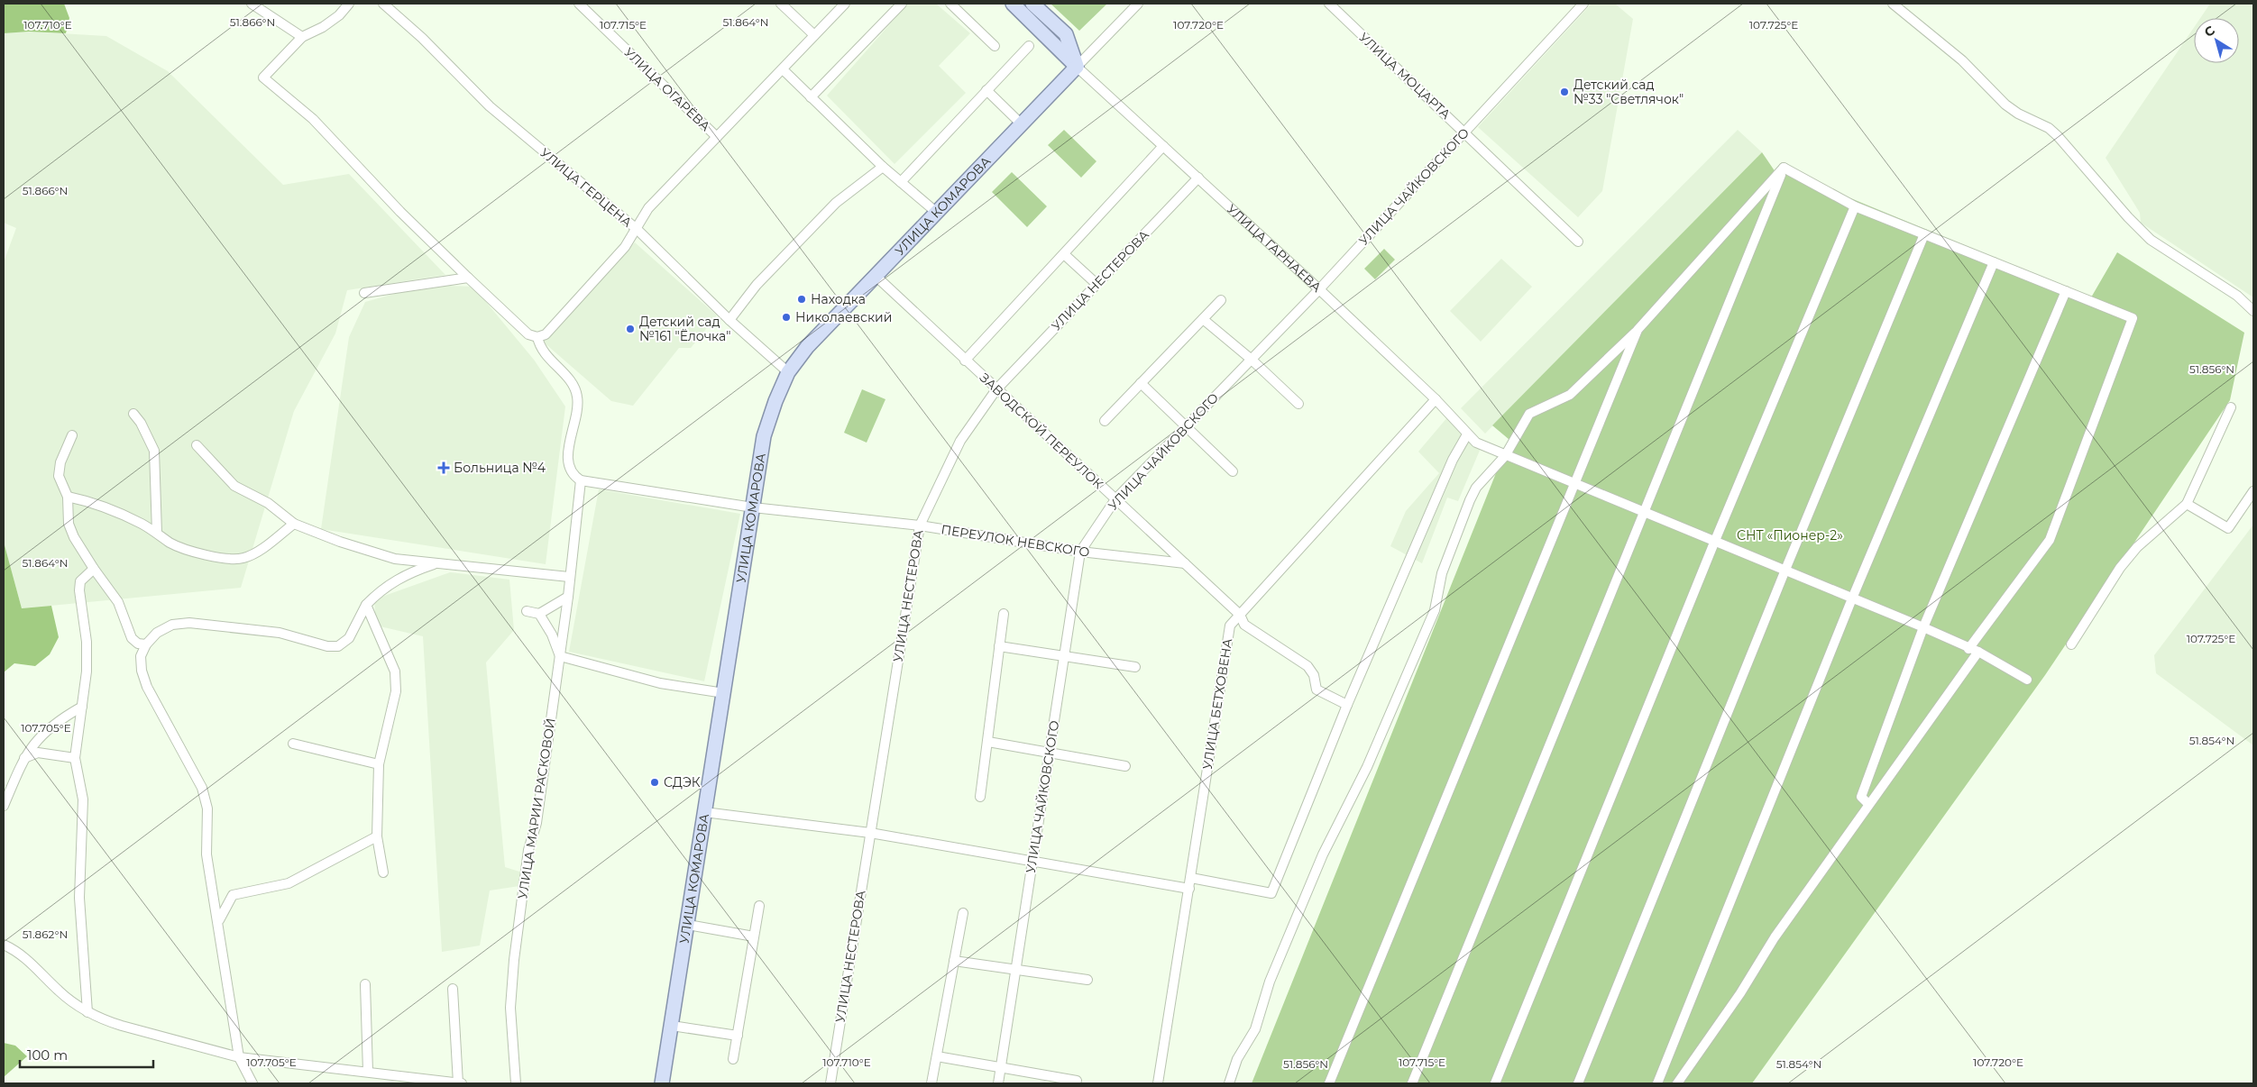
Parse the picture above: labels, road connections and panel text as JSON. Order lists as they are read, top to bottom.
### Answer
{
  "streets": {
    "main road": ["УЛИЦА КОМАРОВА", "УЛИЦА ГАРНАЕВА"],
    "street": [
      "УЛИЦА МОЦАРТА",
      "УЛИЦА ОГАРЁВА",
      "УЛИЦА ЧАЙКОВСКОГО",
      "УЛИЦА ГЕРЦЕНА",
      "УЛИЦА НЕСТЕРОВА",
      "ЗАВОДСКОЙ ПЕРЕУЛОК",
      "ПЕРЕУЛОК НЕВСКОГО",
      "УЛИЦА БЕТХОВЕНА",
      "УЛИЦА МАРИИ РАСКОВОЙ"
    ]
  },
  "crossings": [
    ["УЛИЦА МОЦАРТА", "УЛИЦА ЧАЙКОВСКОГО"],
    ["УЛИЦА ЧАЙКОВСКОГО", "УЛИЦА ГАРНАЕВА"],
    ["УЛИЦА ЧАЙКОВСКОГО", "ЗАВОДСКОЙ ПЕРЕУЛОК"],
    ["УЛИЦА ЧАЙКОВСКОГО", "ПЕРЕУЛОК НЕВСКОГО"],
    ["УЛИЦА ГЕРЦЕНА", "УЛИЦА КОМАРОВА"],
    ["УЛИЦА КОМАРОВА", "УЛИЦА ГАРНАЕВА"],
    ["УЛИЦА КОМАРОВА", "ЗАВОДСКОЙ ПЕРЕУЛОК"],
    ["УЛИЦА КОМАРОВА", "ПЕРЕУЛОК НЕВСКОГО"],
    ["УЛИЦА ГАРНАЕВА", "УЛИЦА НЕСТЕРОВА"],
    ["УЛИЦА ГАРНАЕВА", "УЛИЦА БЕТХОВЕНА"],
    ["УЛИЦА НЕСТЕРОВА", "ЗАВОДСКОЙ ПЕРЕУЛОК"],
    ["УЛИЦА НЕСТЕРОВА", "ПЕРЕУЛОК НЕВСКОГО"],
    ["ЗАВОДСКОЙ ПЕРЕУЛОК", "ПЕРЕУЛОК НЕВСКОГО"],
    ["ЗАВОДСКОЙ ПЕРЕУЛОК", "УЛИЦА БЕТХОВЕНА"],
    ["ПЕРЕУЛОК НЕВСКОГО", "УЛИЦА МАРИИ РАСКОВОЙ"]
  ],
  "parks": ["СНТ «Пионер-2»"],
  "places": {
    "other": [
      "Детский сад №33 \"Светлячок\"",
      "Находка",
      "Николаевский",
      "Детский сад №161 \"Ёлочка\"",
      "СДЭК"
    ],
    "health": ["Больница №4"]
  },
  "scale_bar": "100 m",
  "north": "top left",
  "coordinates": [
    "51.866°N",
    "51.864°N",
    "107.710°E",
    "107.715°E",
    "107.720°E",
    "107.725°E",
    "51.856°N",
    "107.705°E",
    "51.854°N",
    "51.862°N"
  ]
}
